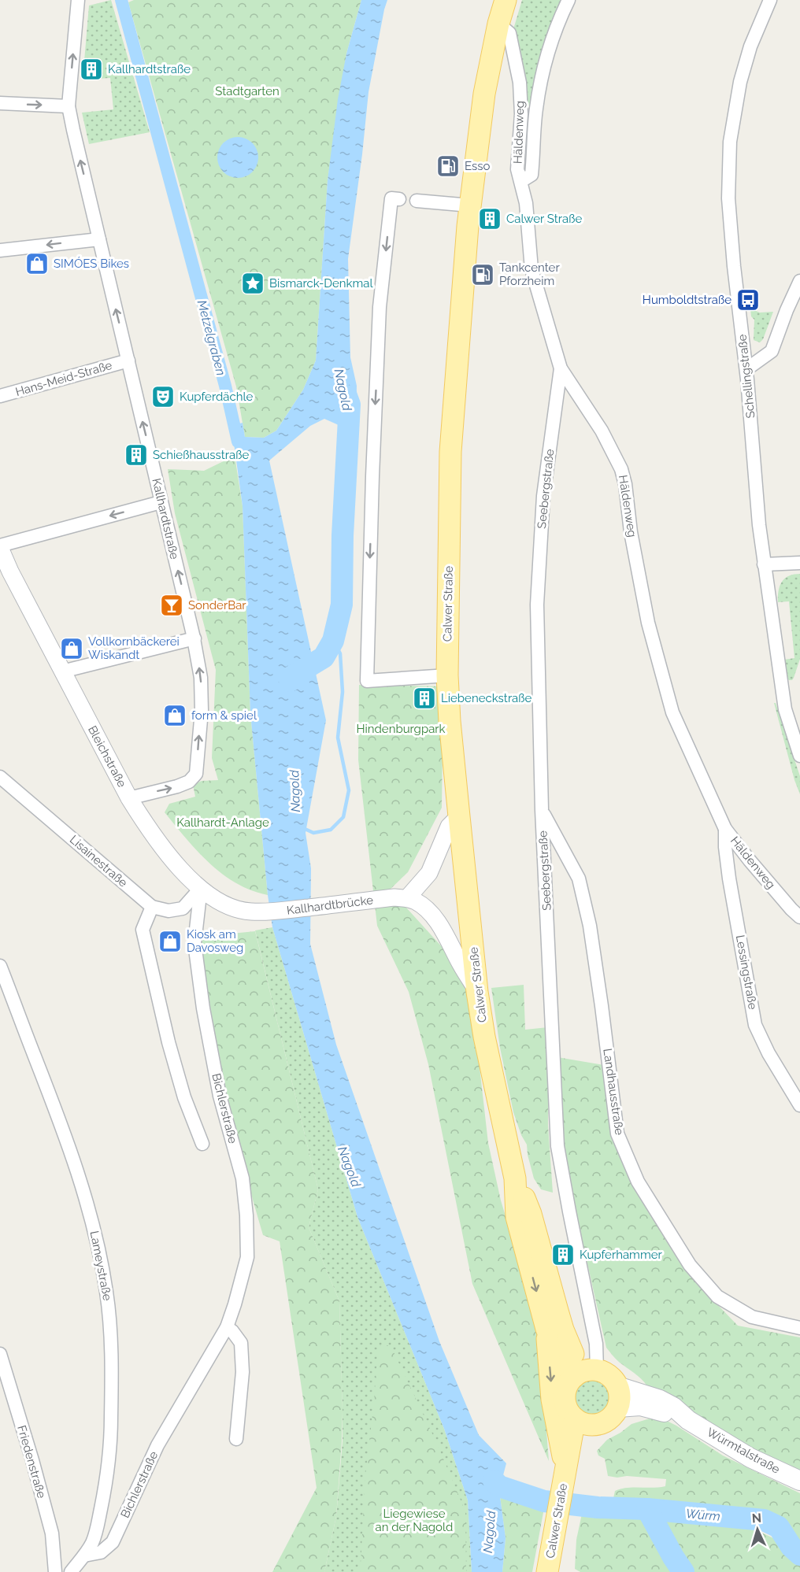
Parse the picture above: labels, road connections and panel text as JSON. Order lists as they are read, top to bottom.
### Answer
{
  "streets": {
    "main road": ["Calwer Straße", "Würmtalstraße"],
    "street": [
      "Häldenweg",
      "Schellingstraße",
      "Hans-Meid-Straße",
      "Seebergstraße",
      "Kallhardtstraße",
      "Bleichstraße",
      "Lisainestraße",
      "Kallhardtbrücke",
      "Lessingstraße",
      "Landhausstraße",
      "Bichlerstraße",
      "Lameystraße",
      "Friedenstraße"
    ]
  },
  "crossings": [
    ["Häldenweg", "Seebergstraße"],
    ["Häldenweg", "Calwer Straße"],
    ["Häldenweg", "Lessingstraße"],
    ["Hans-Meid-Straße", "Kallhardtstraße"],
    ["Seebergstraße", "Calwer Straße"],
    ["Seebergstraße", "Landhausstraße"],
    ["Seebergstraße", "Würmtalstraße"],
    ["Kallhardtstraße", "Bleichstraße"],
    ["Calwer Straße", "Würmtalstraße"],
    ["Bleichstraße", "Kallhardtbrücke"],
    ["Bleichstraße", "Bichlerstraße"],
    ["Bichlerstraße", "Lameystraße"]
  ],
  "one_way": ["Kallhardtstraße"],
  "water": ["Metzelgraben", "Nagold", "Würm"],
  "parks": [
    "Stadtgarten",
    "Hindenburgpark",
    "Kallhardt-Anlage",
    "Liegewiese an der Nagold"
  ],
  "places": {
    "building": [
      "Kallhardtstraße",
      "Calwer Straße",
      "Schießhausstraße",
      "Liebeneckstraße",
      "Kupferhammer"
    ],
    "fuel station": ["Esso", "Tankcenter Pforzheim"],
    "shop": [
      "SIMÓES Bikes",
      "Vollkornbäckerei Wiskandt",
      "form & spiel",
      "Kiosk am Davosweg"
    ],
    "place": ["Bismarck-Denkmal"],
    "bus stop": ["Humboldtstraße"],
    "theatre": ["Kupferdächle"],
    "bar": ["SonderBar"]
  },
  "north": "top"
}
